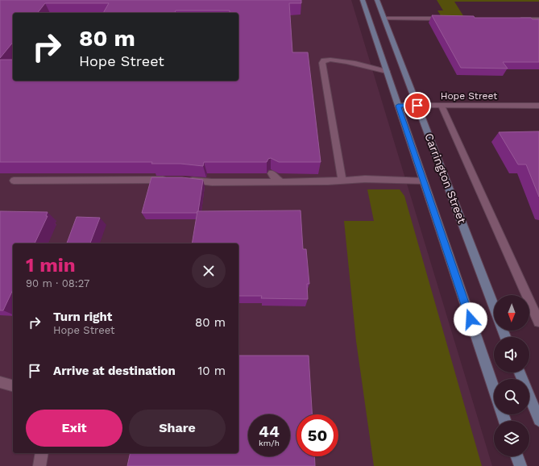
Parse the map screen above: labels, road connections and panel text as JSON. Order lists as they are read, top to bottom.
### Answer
{
  "streets": {
    "main road": ["Carrington Street"],
    "street": ["Hope Street"]
  },
  "crossings": [
    ["Hope Street", "Carrington Street"]
  ],
  "north": "bottom",
  "page": {
    "turn": ["80 m", "Hope Street"],
    "heading": ["1 min", "90 m · 08:27"],
    "list": [
      {
        "name": "Turn right",
        "note": "Hope Street",
        "value": "80 m"
      },
      {
        "name": "Arrive at destination",
        "value": "10 m"
      }
    ],
    "buttons": ["Exit", "Share"],
    "speed": "44 km/h",
    "limit": "50"
  }
}
